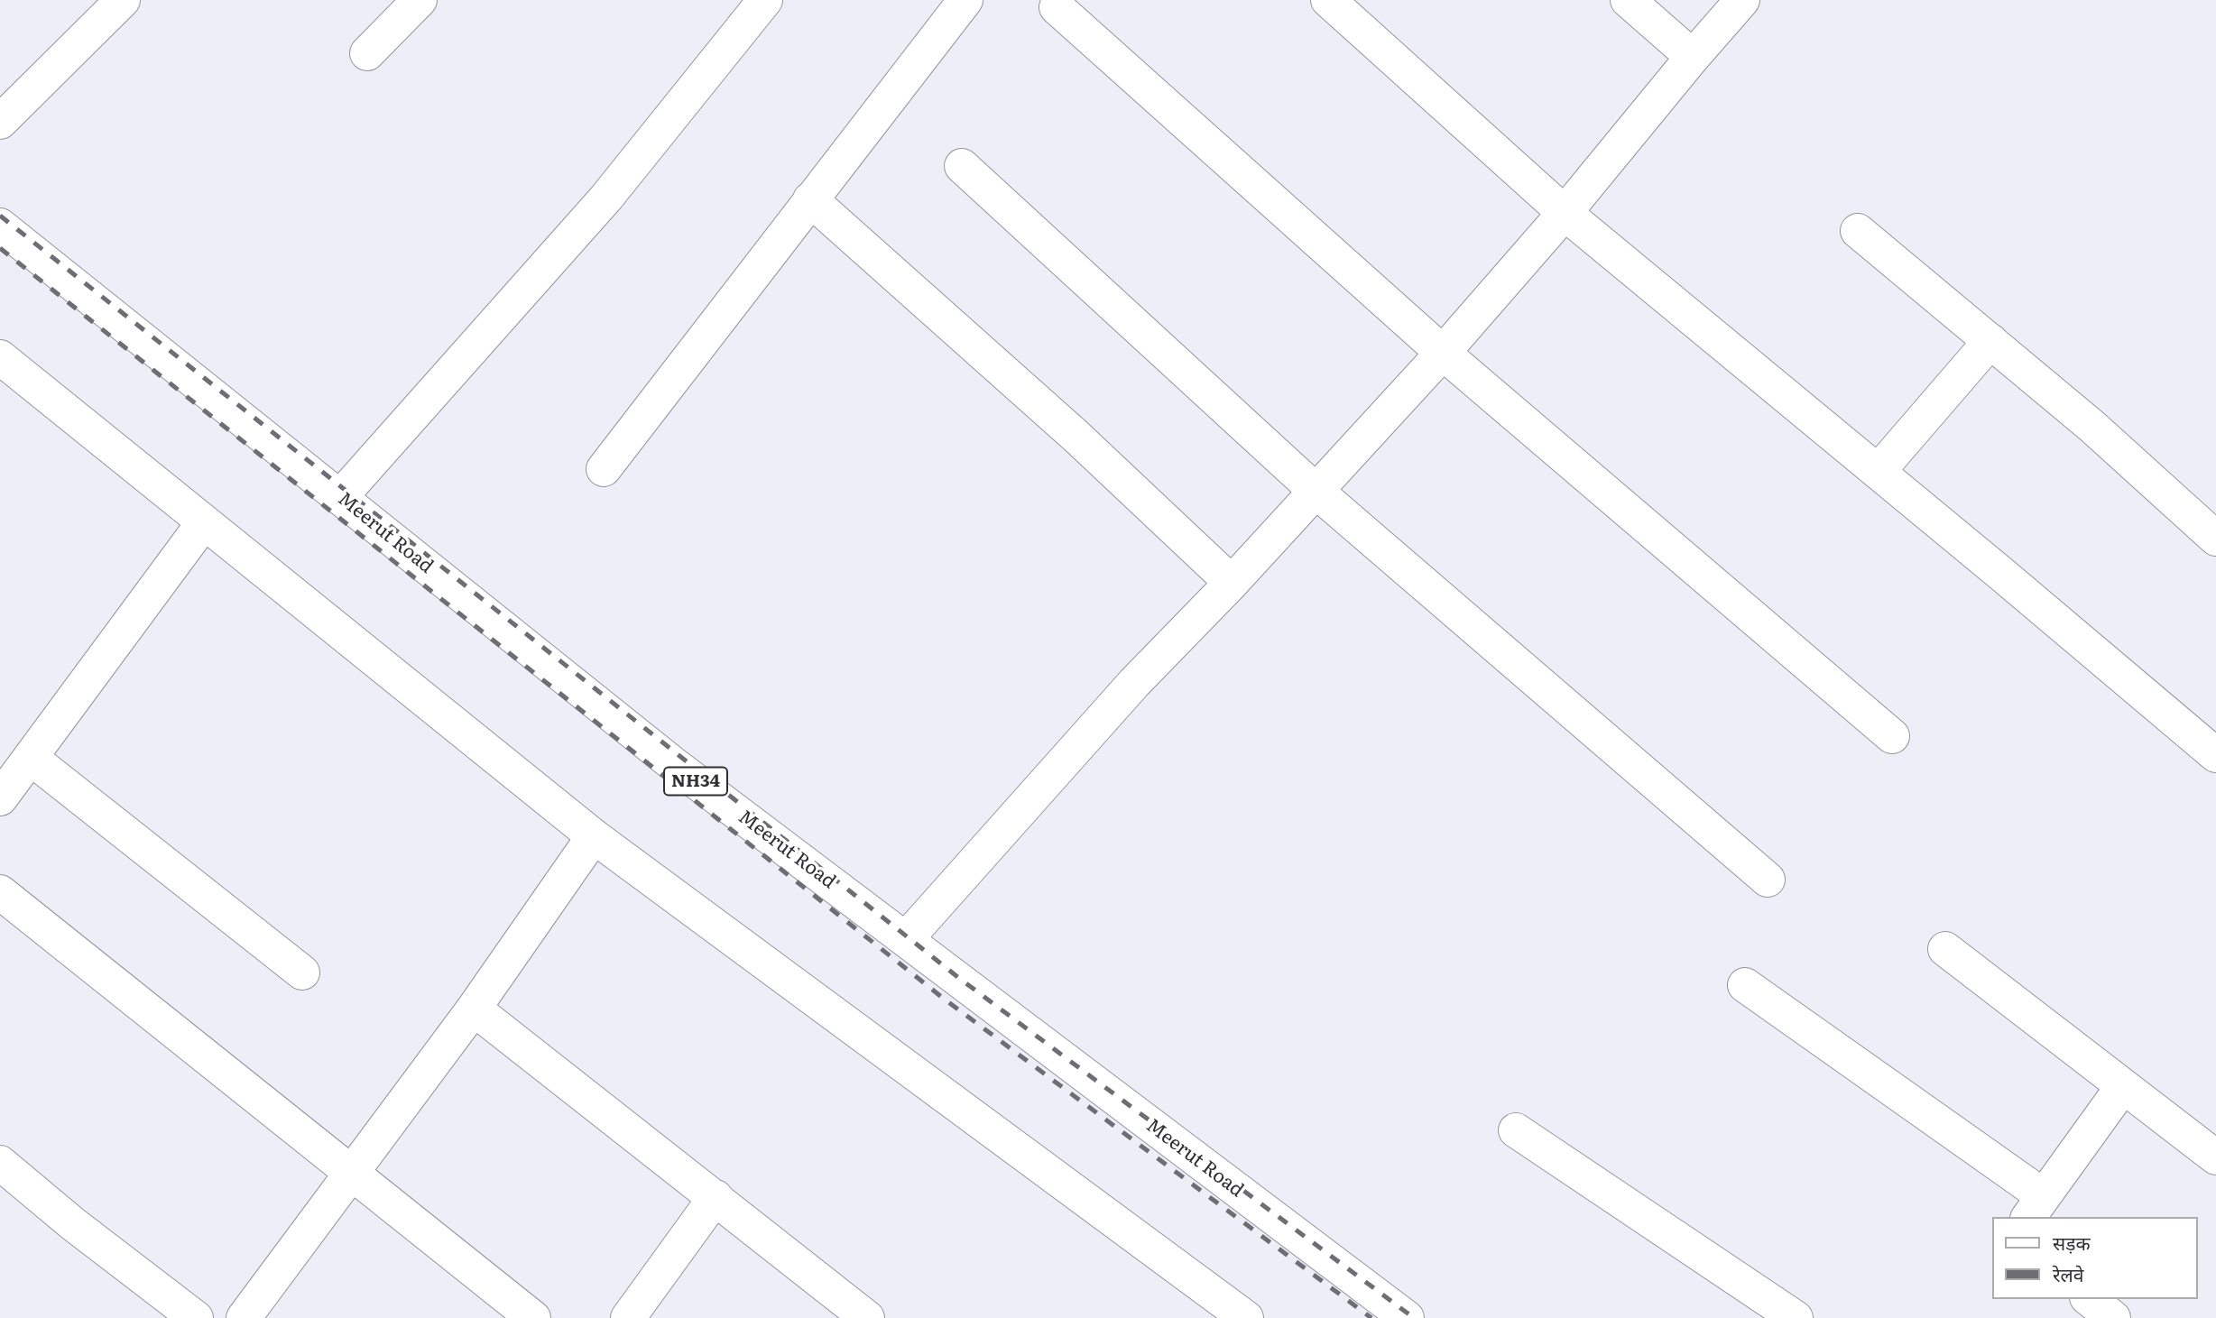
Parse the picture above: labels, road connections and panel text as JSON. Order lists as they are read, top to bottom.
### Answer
{
  "streets": {
    "main road": ["Meerut Road", "NH34"]
  },
  "legend": ["सड़क", "रेलवे"]
}
